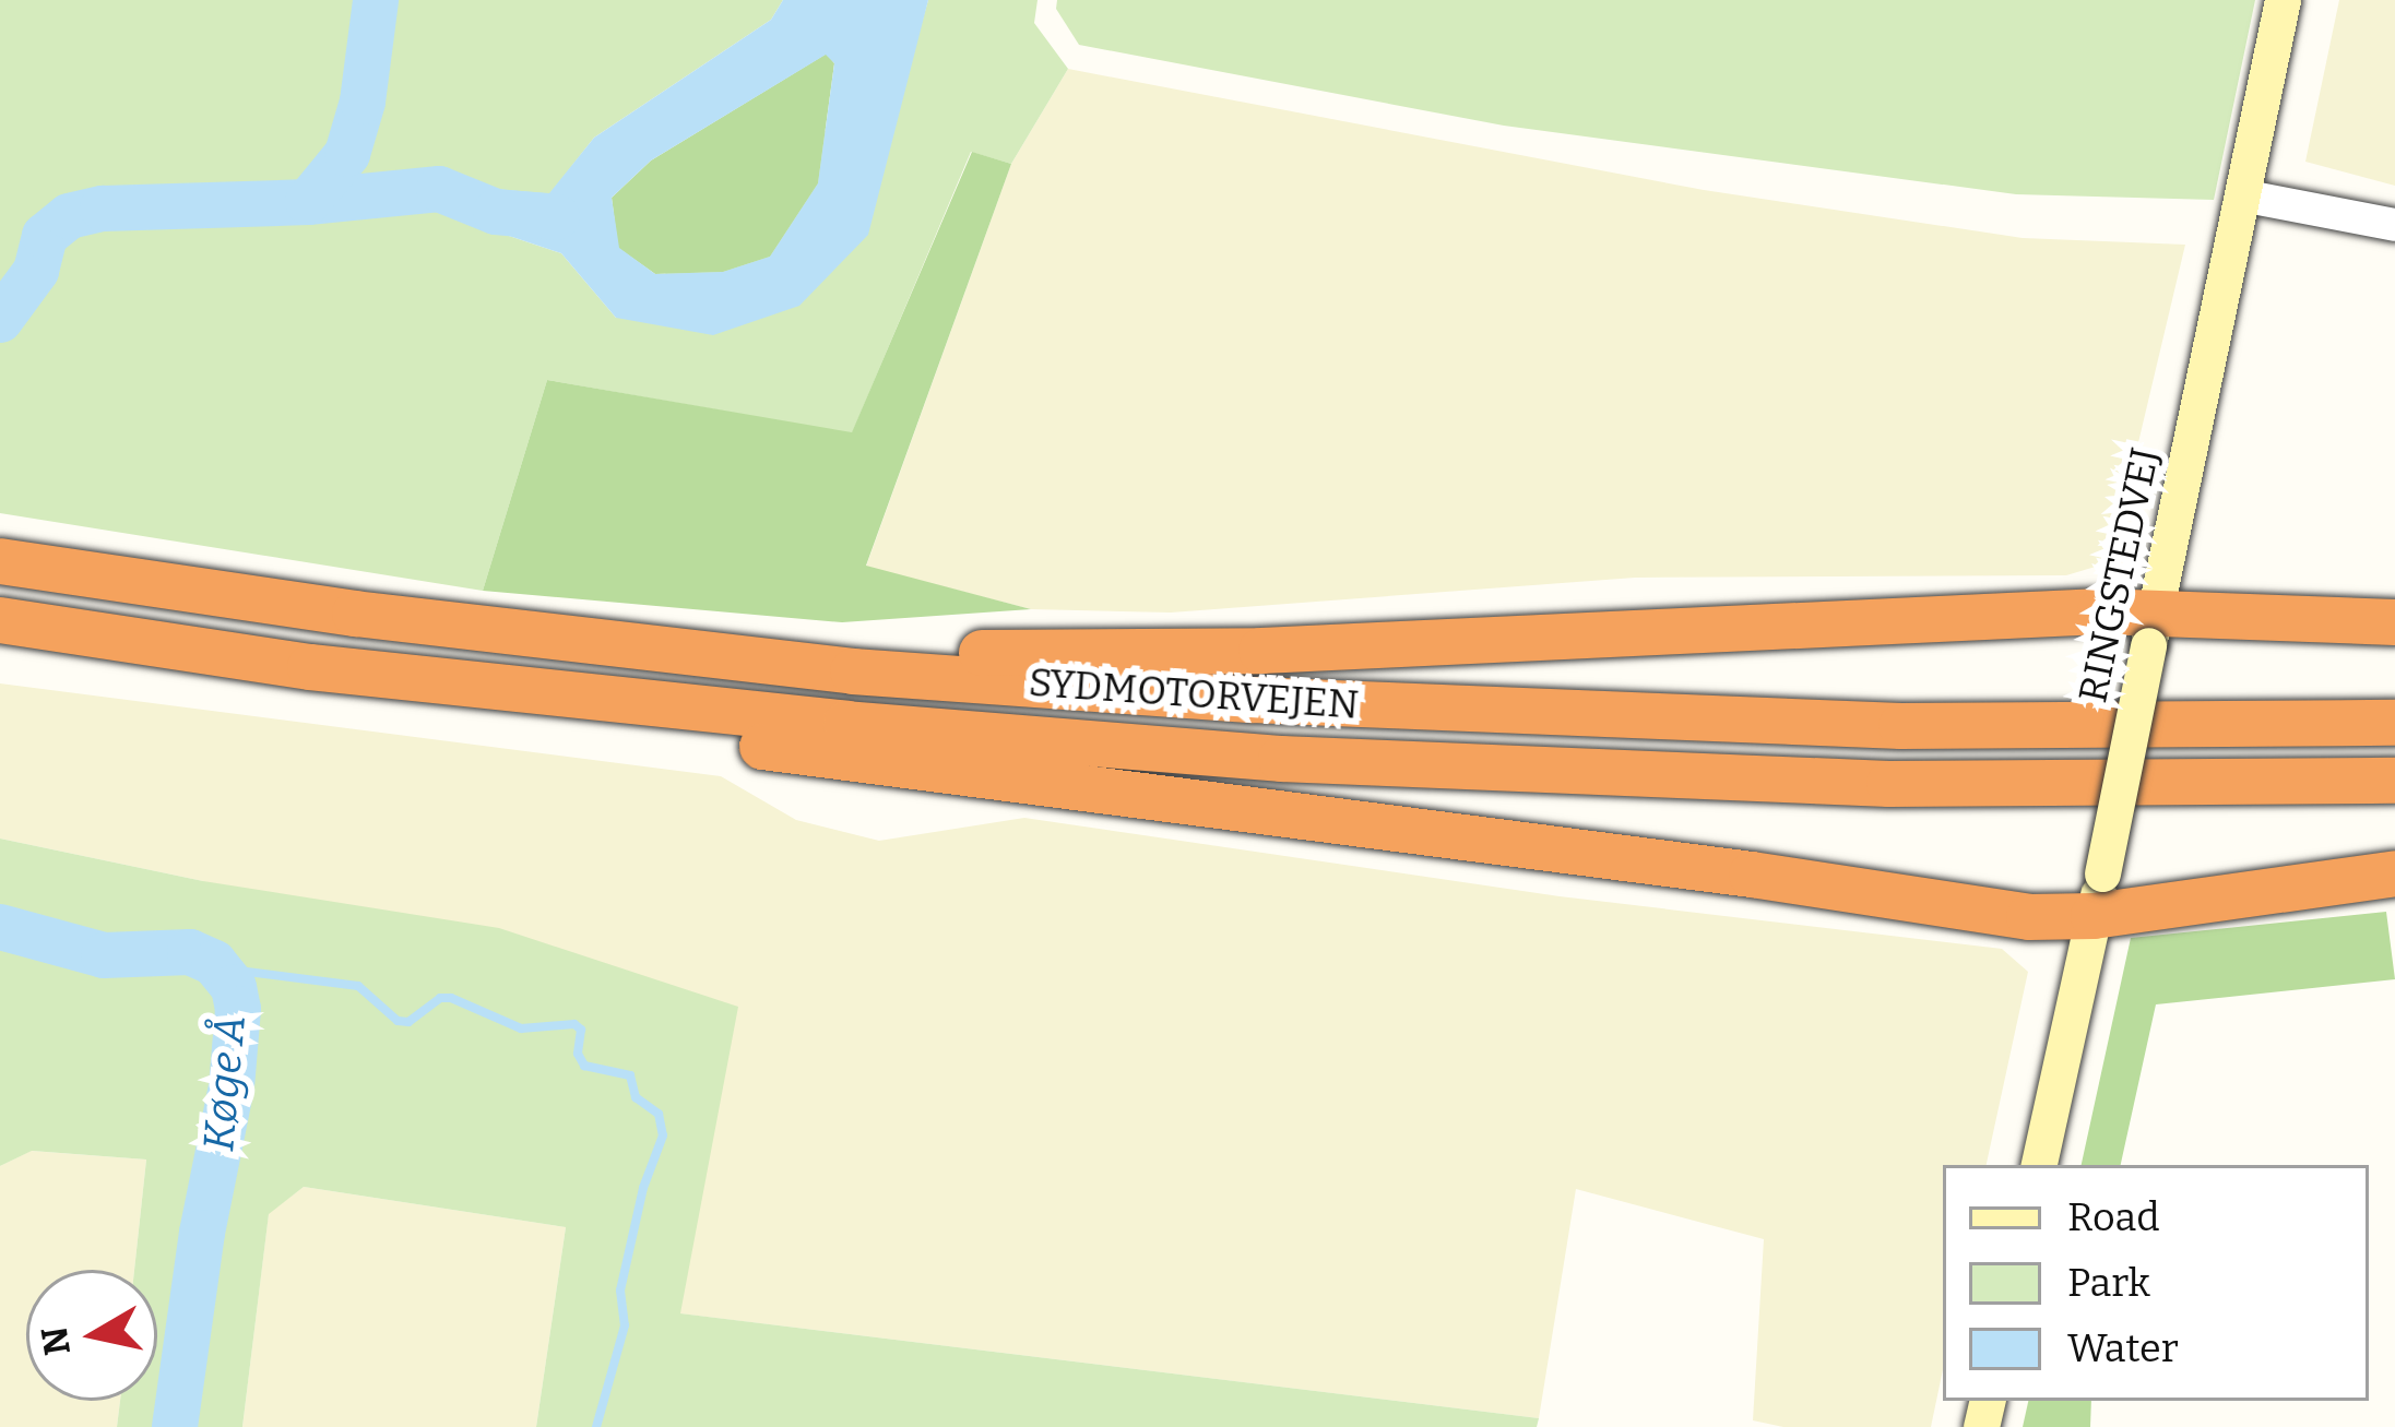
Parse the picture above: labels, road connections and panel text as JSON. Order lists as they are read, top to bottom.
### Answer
{
  "streets": {
    "highway": ["SYDMOTORVEJEN"],
    "main road": ["RINGSTEDVEJ"]
  },
  "water": ["Køge Å"],
  "legend": ["Road", "Park", "Water"],
  "north": "left"
}
